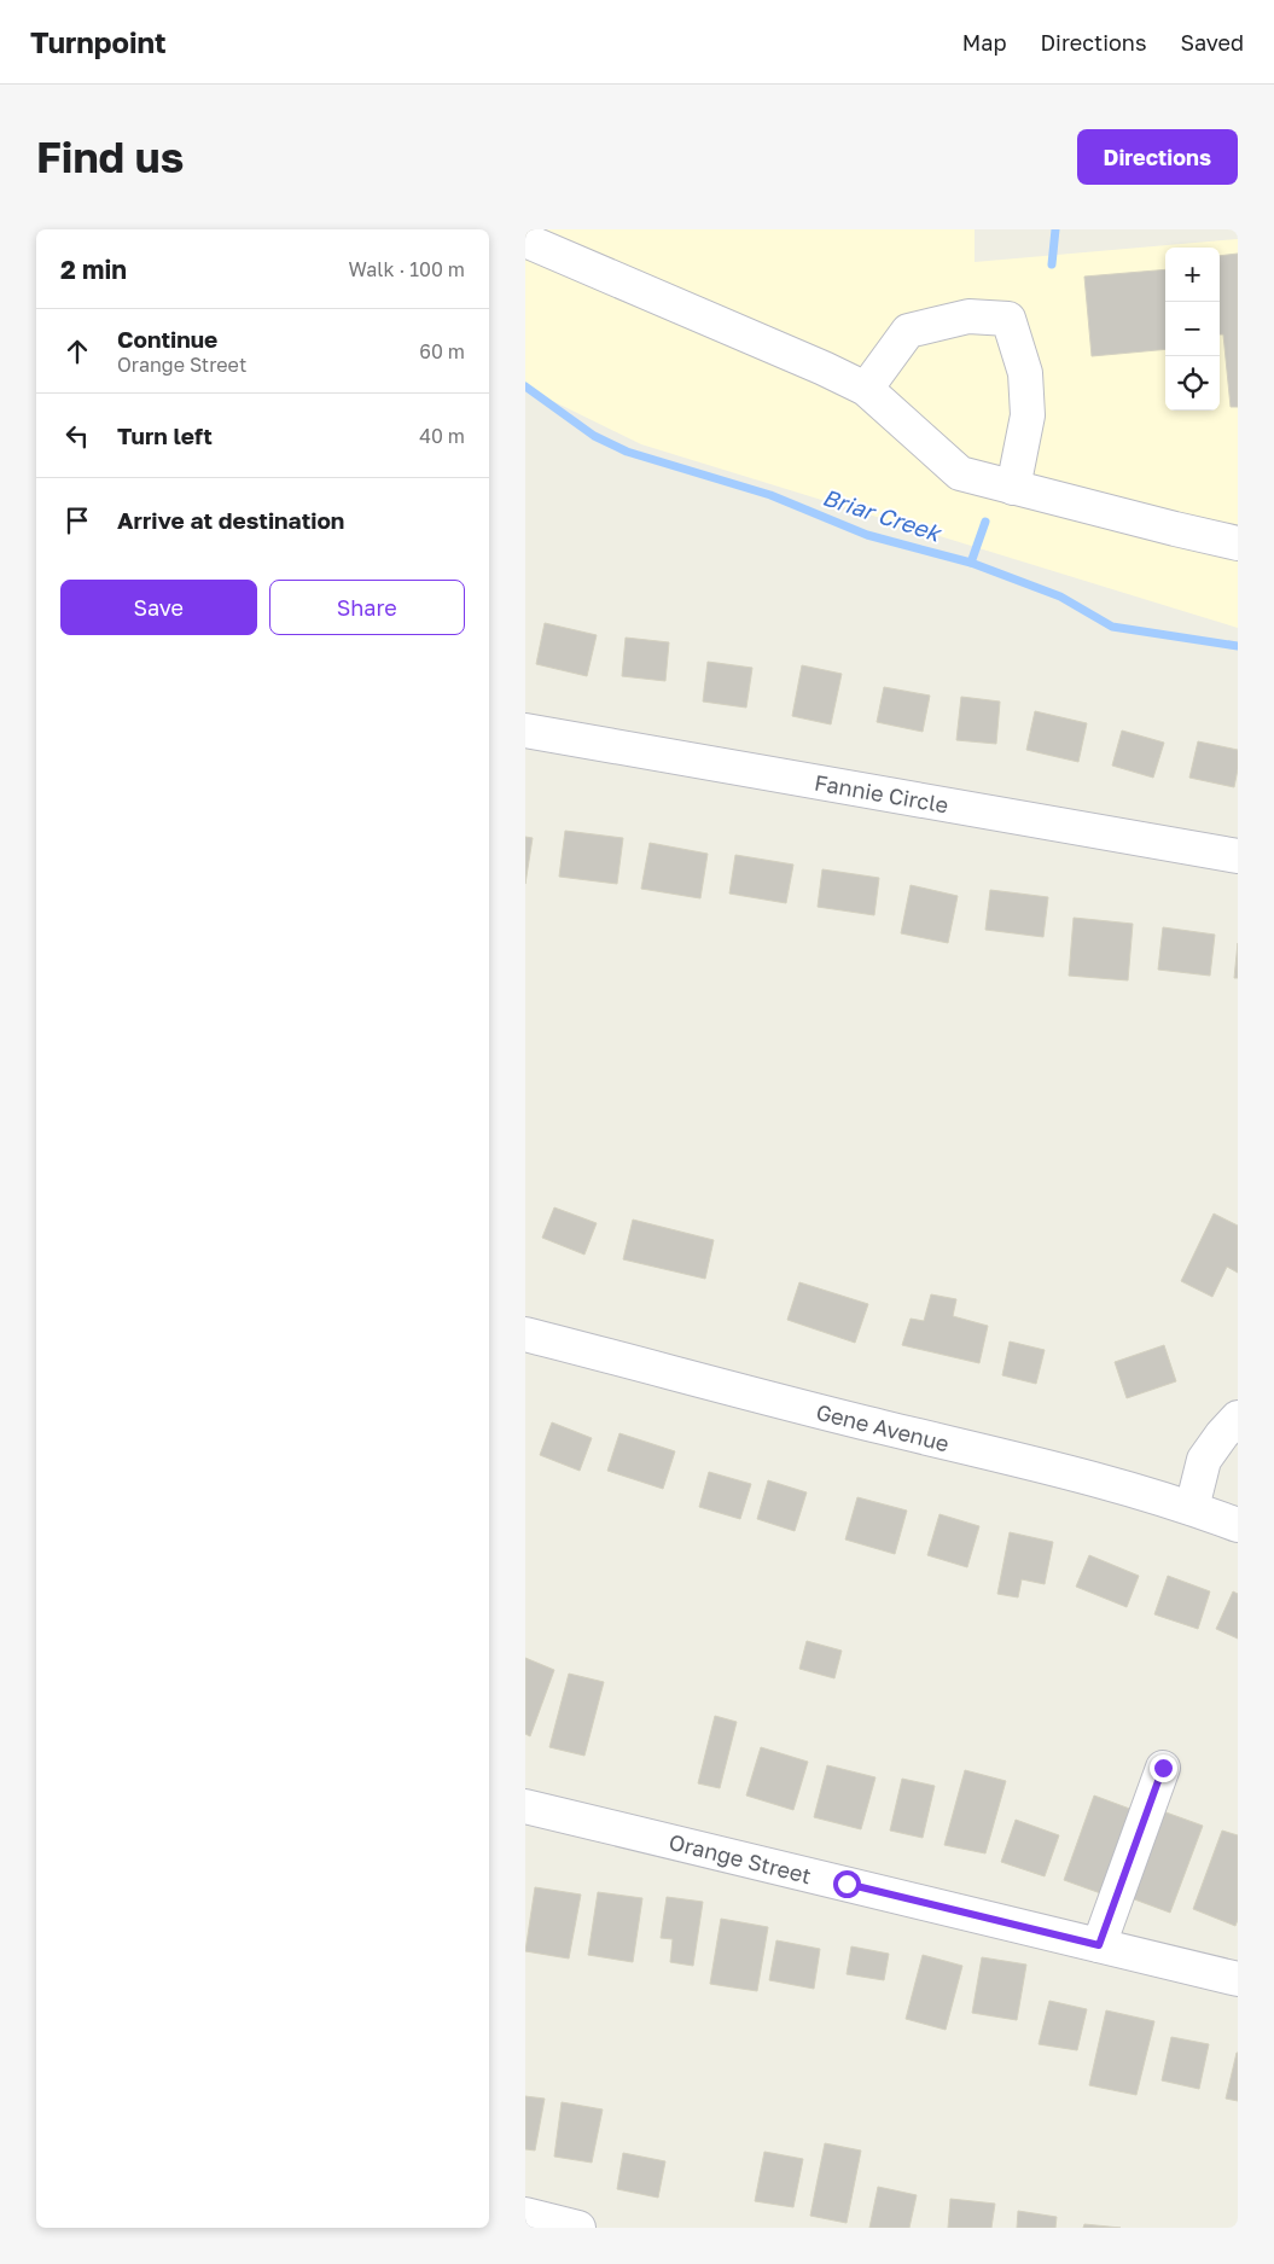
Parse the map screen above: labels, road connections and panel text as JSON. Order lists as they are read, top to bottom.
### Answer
{
  "streets": {
    "street": ["Fannie Circle", "Gene Avenue", "Orange Street"]
  },
  "water": ["Briar Creek"],
  "page": {
    "header": "Turnpoint",
    "nav": ["Map", "Directions", "Saved"],
    "buttons": [
      "Directions",
      ["Save", "Share"]
    ],
    "title": "Find us",
    "heading": ["2 min", "Walk · 100 m"],
    "map_buttons": ["+", "−"],
    "list": [
      ["Continue", "Orange Street", "60 m"],
      ["Turn left", "40 m"],
      "Arrive at destination"
    ]
  }
}
